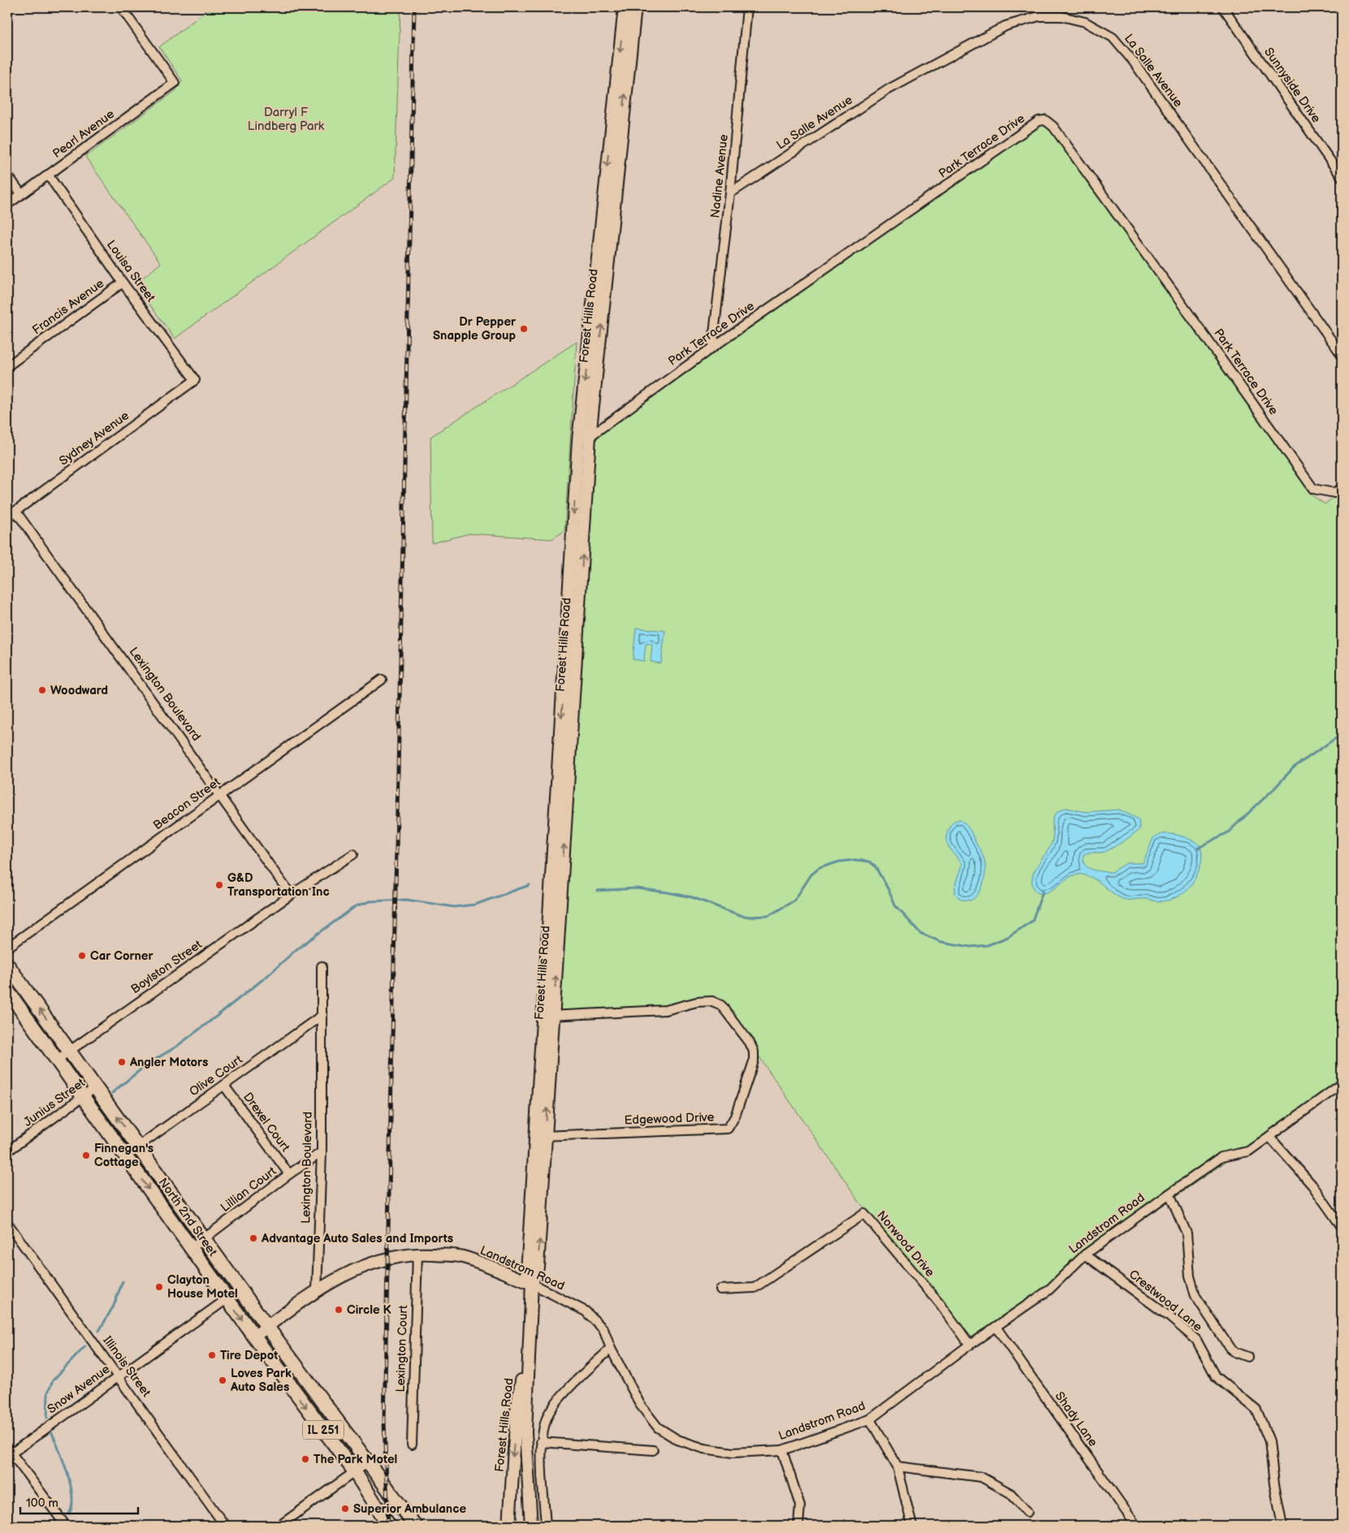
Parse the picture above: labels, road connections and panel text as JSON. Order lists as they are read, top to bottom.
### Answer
{
  "streets": {
    "main road": ["North 2nd Street", "IL 251"],
    "street": [
      "La Salle Avenue",
      "Sunnyside Drive",
      "Pearl Avenue",
      "Park Terrace Drive",
      "Nadine Avenue",
      "Louisa Street",
      "Francis Avenue",
      "Forest Hills Road",
      "Sydney Avenue",
      "Lexington Boulevard",
      "Beacon Street",
      "Boylston Street",
      "Olive Court",
      "Junius Street",
      "Edgewood Drive",
      "Drexel Court",
      "Lillian Court",
      "Landstrom Road",
      "Norwood Drive",
      "Crestwood Lane",
      "Lexington Court",
      "Illinois Street",
      "Snow Avenue",
      "Shady Lane"
    ]
  },
  "crossings": [
    ["La Salle Avenue", "Nadine Avenue"],
    ["Pearl Avenue", "Louisa Street"],
    ["Park Terrace Drive", "Nadine Avenue"],
    ["Park Terrace Drive", "Forest Hills Road"],
    ["Louisa Street", "Francis Avenue"],
    ["Louisa Street", "Sydney Avenue"],
    ["Forest Hills Road", "Edgewood Drive"],
    ["Forest Hills Road", "Landstrom Road"],
    ["Sydney Avenue", "Lexington Boulevard"],
    ["Lexington Boulevard", "Beacon Street"],
    ["Lexington Boulevard", "Boylston Street"],
    ["Lexington Boulevard", "Olive Court"],
    ["Lexington Boulevard", "Lillian Court"],
    ["Lexington Boulevard", "Landstrom Road"],
    ["Boylston Street", "North 2nd Street"],
    ["Olive Court", "Drexel Court"],
    ["Olive Court", "North 2nd Street"],
    ["Junius Street", "North 2nd Street"],
    ["Drexel Court", "Lillian Court"],
    ["Lillian Court", "North 2nd Street"],
    ["North 2nd Street", "Snow Avenue"],
    ["Landstrom Road", "Norwood Drive"],
    ["Landstrom Road", "Crestwood Lane"],
    ["Landstrom Road", "Lexington Court"],
    ["Landstrom Road", "Shady Lane"],
    ["Illinois Street", "Snow Avenue"]
  ],
  "parks": ["Darryl F Lindberg Park"],
  "places": [
    "Dr Pepper Snapple Group",
    "Woodward",
    "G&D Transportation Inc",
    "Car Corner",
    "Angler Motors",
    "Finnegan's Cottage",
    "Advantage Auto Sales and Imports",
    "Clayton House Motel",
    "Circle K",
    "Tire Depot",
    "Loves Park Auto Sales",
    "The Park Motel",
    "Superior Ambulance"
  ],
  "scale_bar": "100 m"
}
